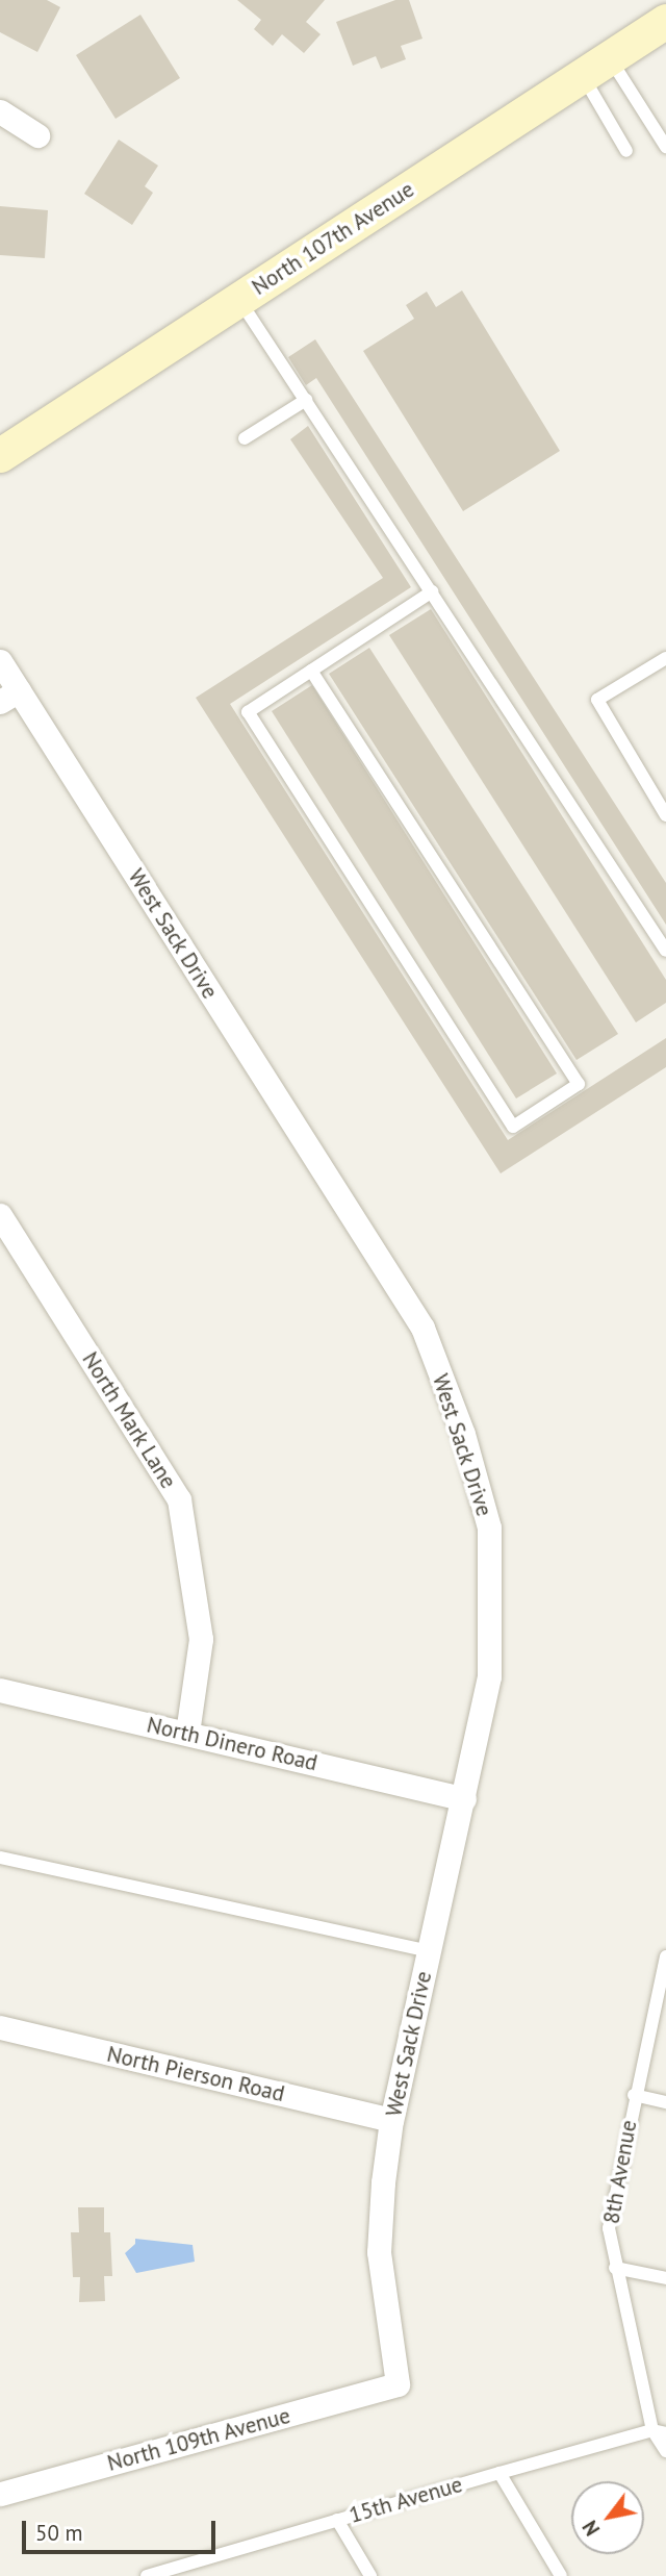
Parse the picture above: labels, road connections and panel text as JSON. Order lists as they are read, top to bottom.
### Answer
{
  "streets": {
    "main road": ["North 107th Avenue"],
    "street": [
      "West Sack Drive",
      "North Mark Lane",
      "North Dinero Road",
      "North Pierson Road",
      "North 109th Avenue"
    ],
    "lane": ["8th Avenue", "15th Avenue"]
  },
  "crossings": [
    ["West Sack Drive", "North Dinero Road"],
    ["West Sack Drive", "North Pierson Road"],
    ["West Sack Drive", "North 109th Avenue"],
    ["North Mark Lane", "North Dinero Road"],
    ["8th Avenue", "15th Avenue"]
  ],
  "scale_bar": "50 m",
  "north": "bottom left"
}
